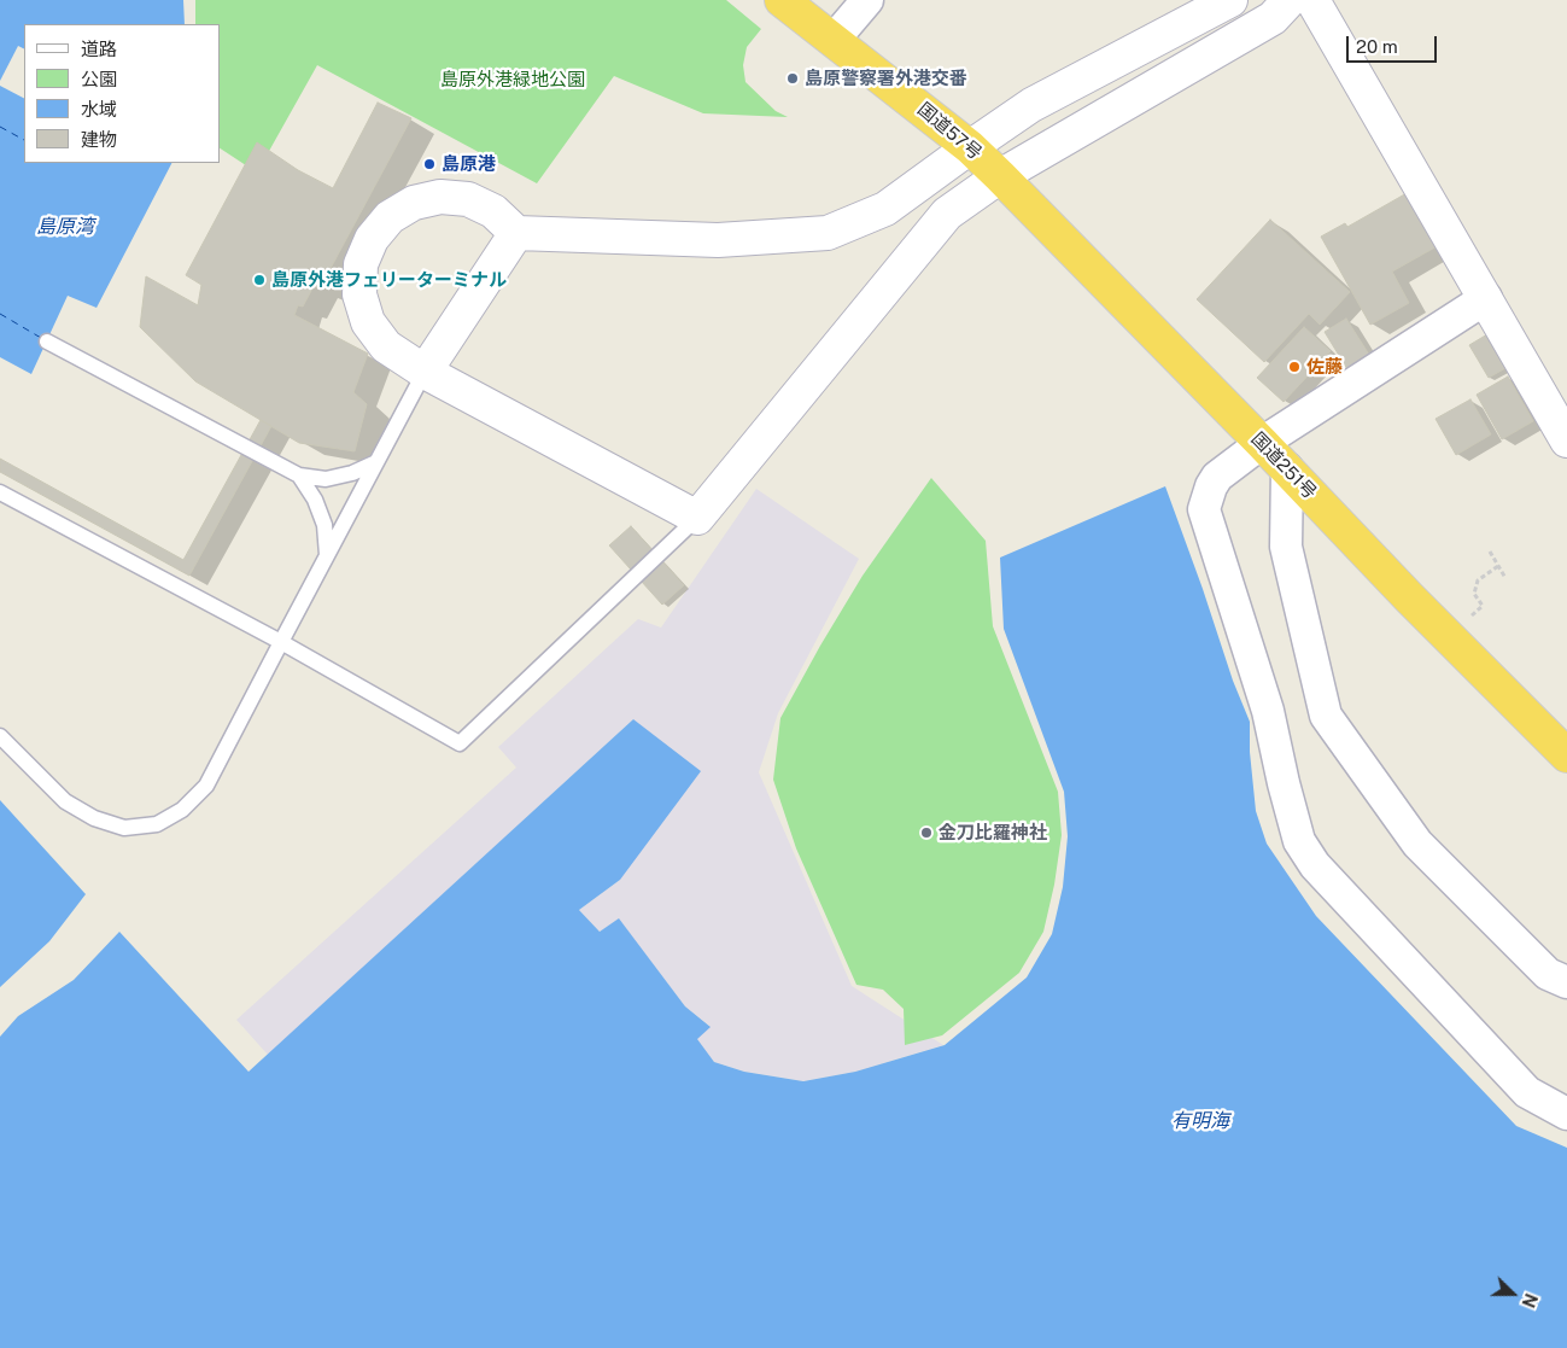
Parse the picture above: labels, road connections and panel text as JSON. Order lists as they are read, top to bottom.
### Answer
{
  "streets": {
    "highway": ["国道57号", "国道251号"]
  },
  "crossings": [
    ["国道57号", "国道251号"]
  ],
  "water": ["島原湾", "有明海"],
  "parks": ["島原外港緑地公園"],
  "places": [
    "島原警察署外港交番",
    "島原港",
    "島原外港フェリーターミナル",
    "佐藤",
    "金刀比羅神社"
  ],
  "legend": [
    "道路",
    "公園",
    "水域",
    "建物"
  ],
  "scale_bar": "20 m",
  "north": "right"
}
